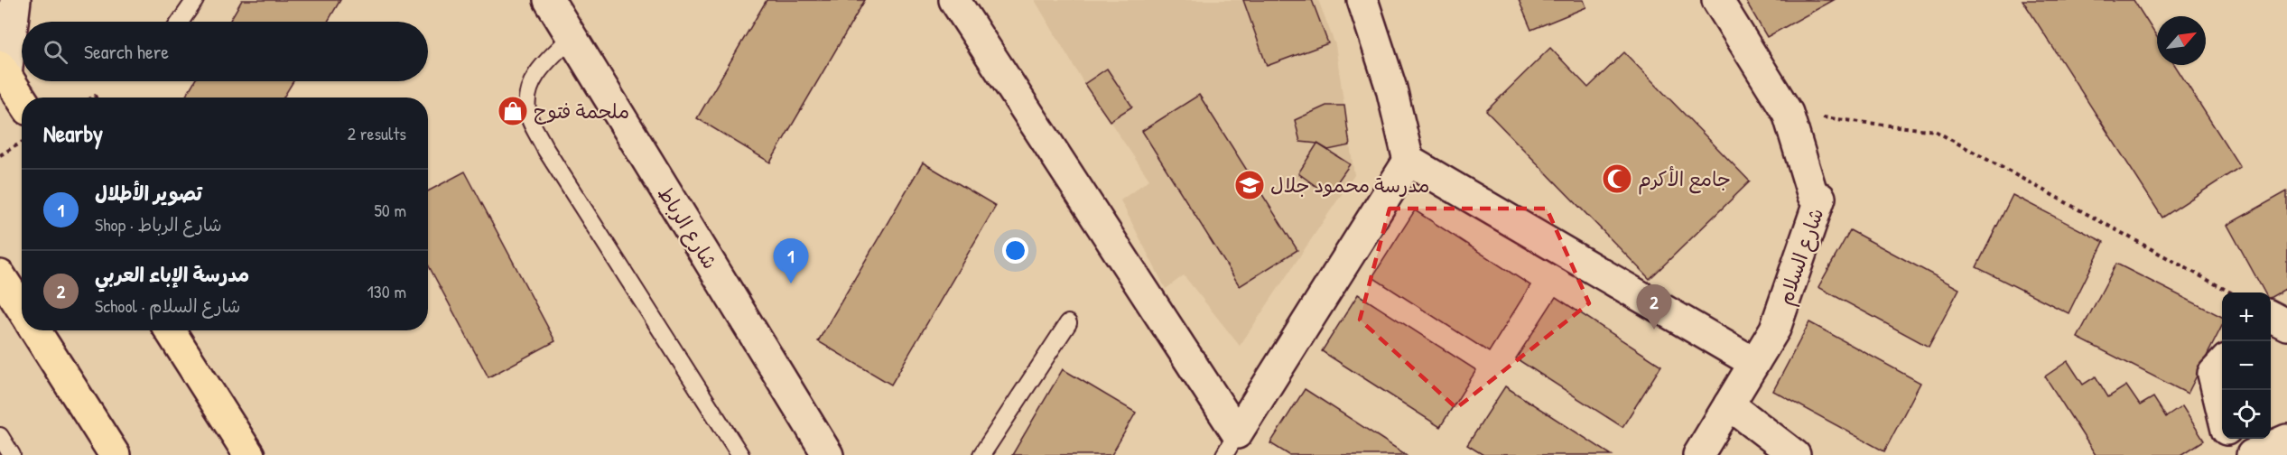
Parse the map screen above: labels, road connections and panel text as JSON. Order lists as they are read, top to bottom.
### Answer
{
  "streets": {
    "street": ["شارع الرباط", "شارع السلام"]
  },
  "places": {
    "shop": ["ملحمة فتوح"],
    "mosque": ["جامع الأكرم"],
    "school or university": ["مدرسة محمود جلال"]
  },
  "north": "top right",
  "page": {
    "search": "Search here",
    "heading": ["Nearby", "2 results"],
    "list": [
      {
        "mark": "1",
        "name": "تصوير الأطلال",
        "note": "Shop · شارع الرباط",
        "value": "50 m"
      },
      {
        "mark": "2",
        "name": "مدرسة الإباء العربي",
        "note": "School · شارع السلام",
        "value": "130 m"
      }
    ],
    "pins": ["1", "2"],
    "map_buttons": ["+", "−"]
  }
}
